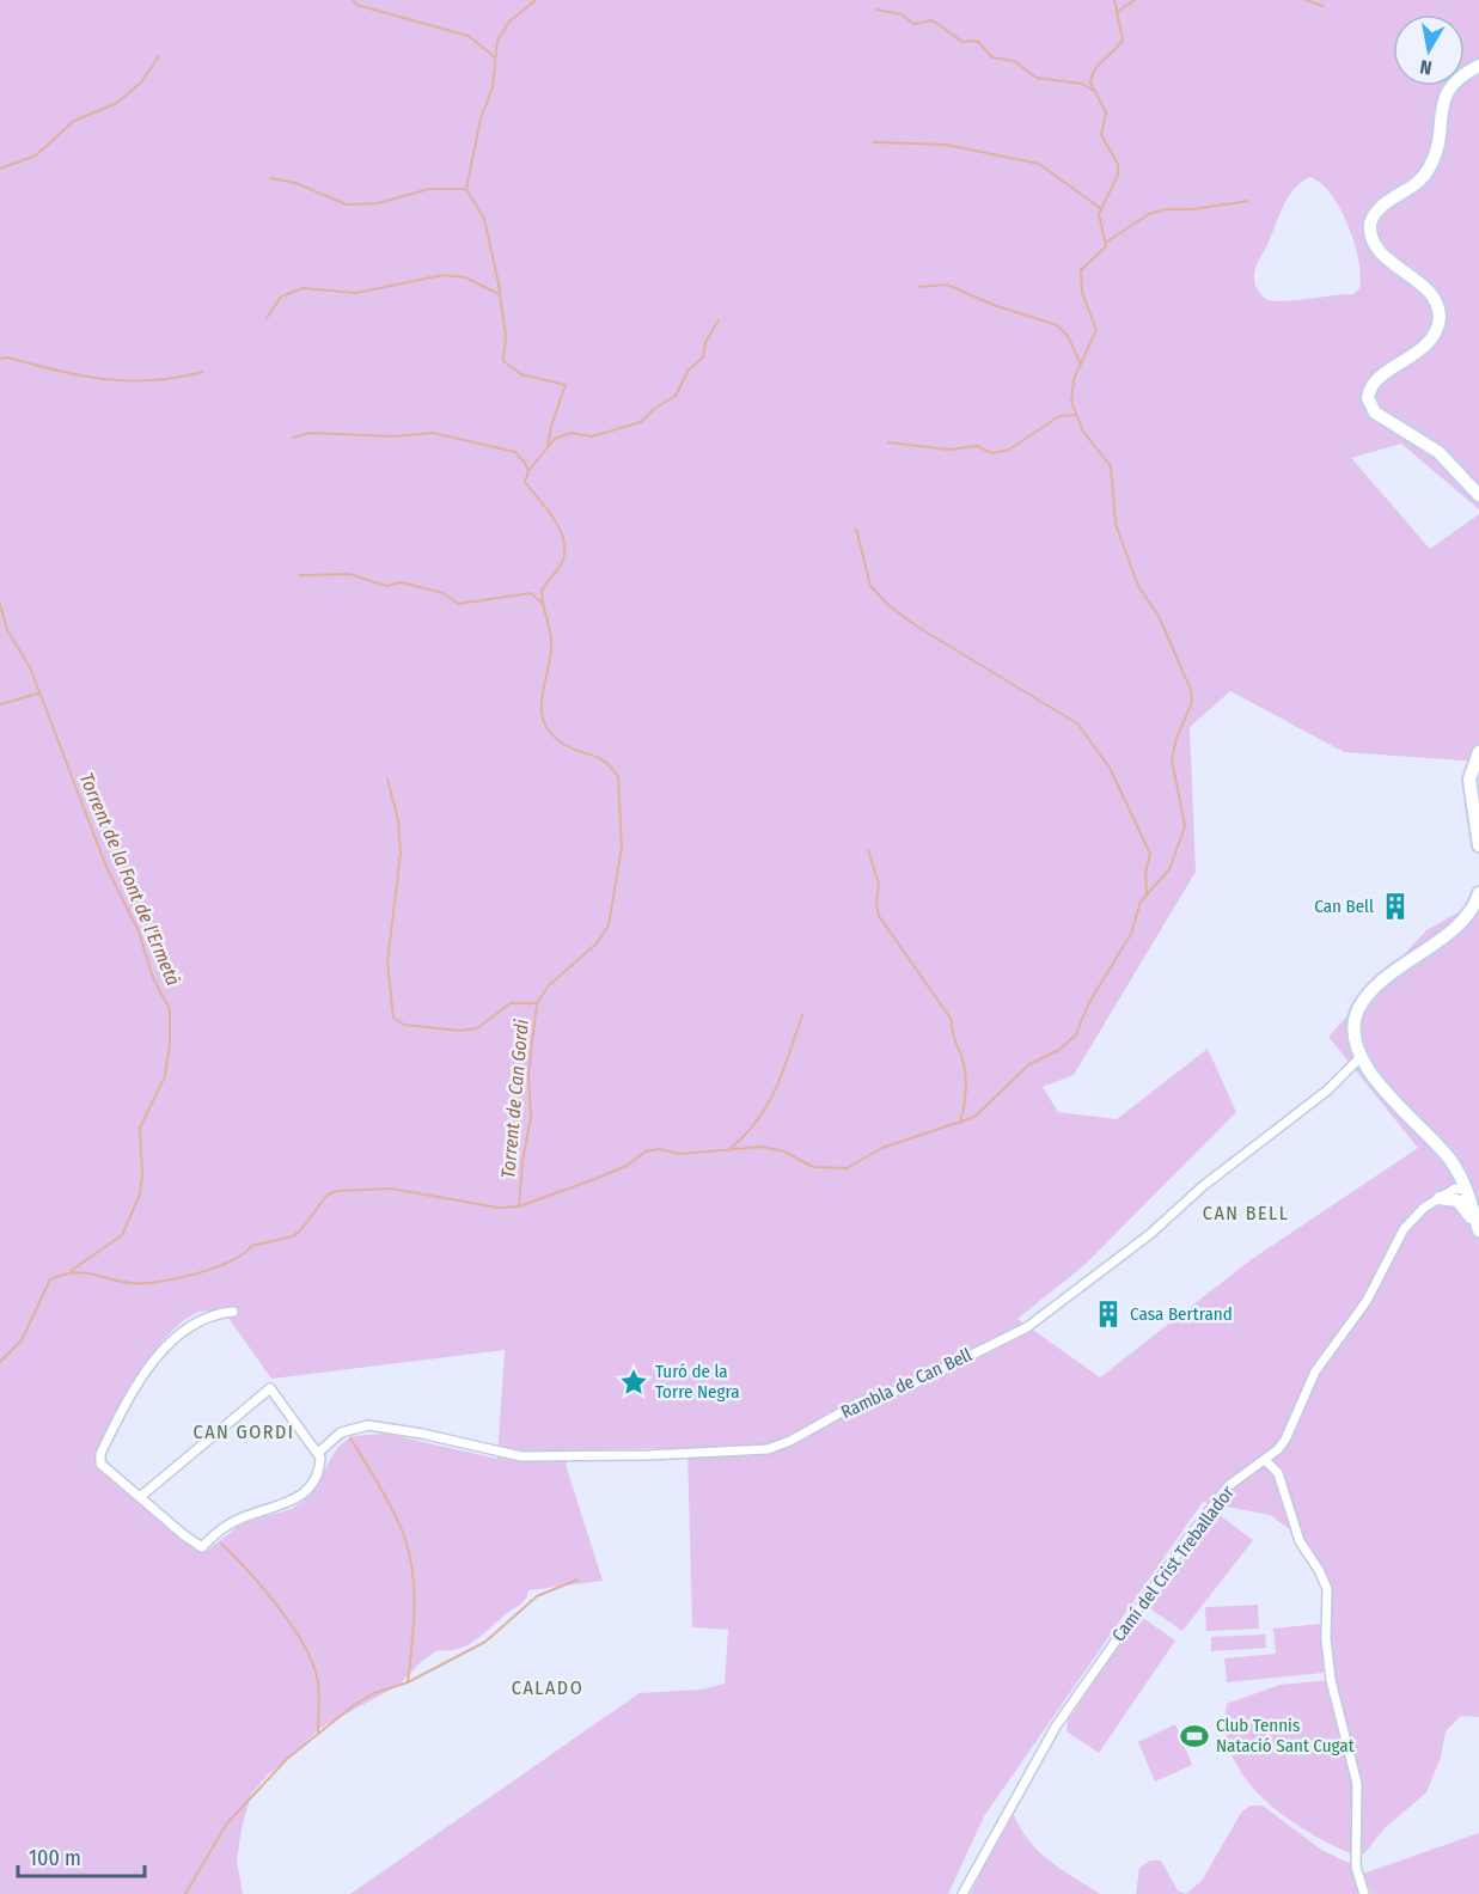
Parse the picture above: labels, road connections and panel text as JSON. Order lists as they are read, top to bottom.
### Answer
{
  "streets": {
    "street": ["Rambla de Can Bell", "Camí del Crist Treballador"]
  },
  "districts": ["CAN BELL", "CAN GORDI", "CALADO"],
  "water": ["Torrent de la Font de l'Ermetà", "Torrent de Can Gordi"],
  "places": {
    "building": ["Can Bell", "Casa Bertrand"],
    "place": ["Turó de la Torre Negra"],
    "sports": ["Club Tennis Natació Sant Cugat"]
  },
  "scale_bar": "100 m",
  "north": "bottom"
}
